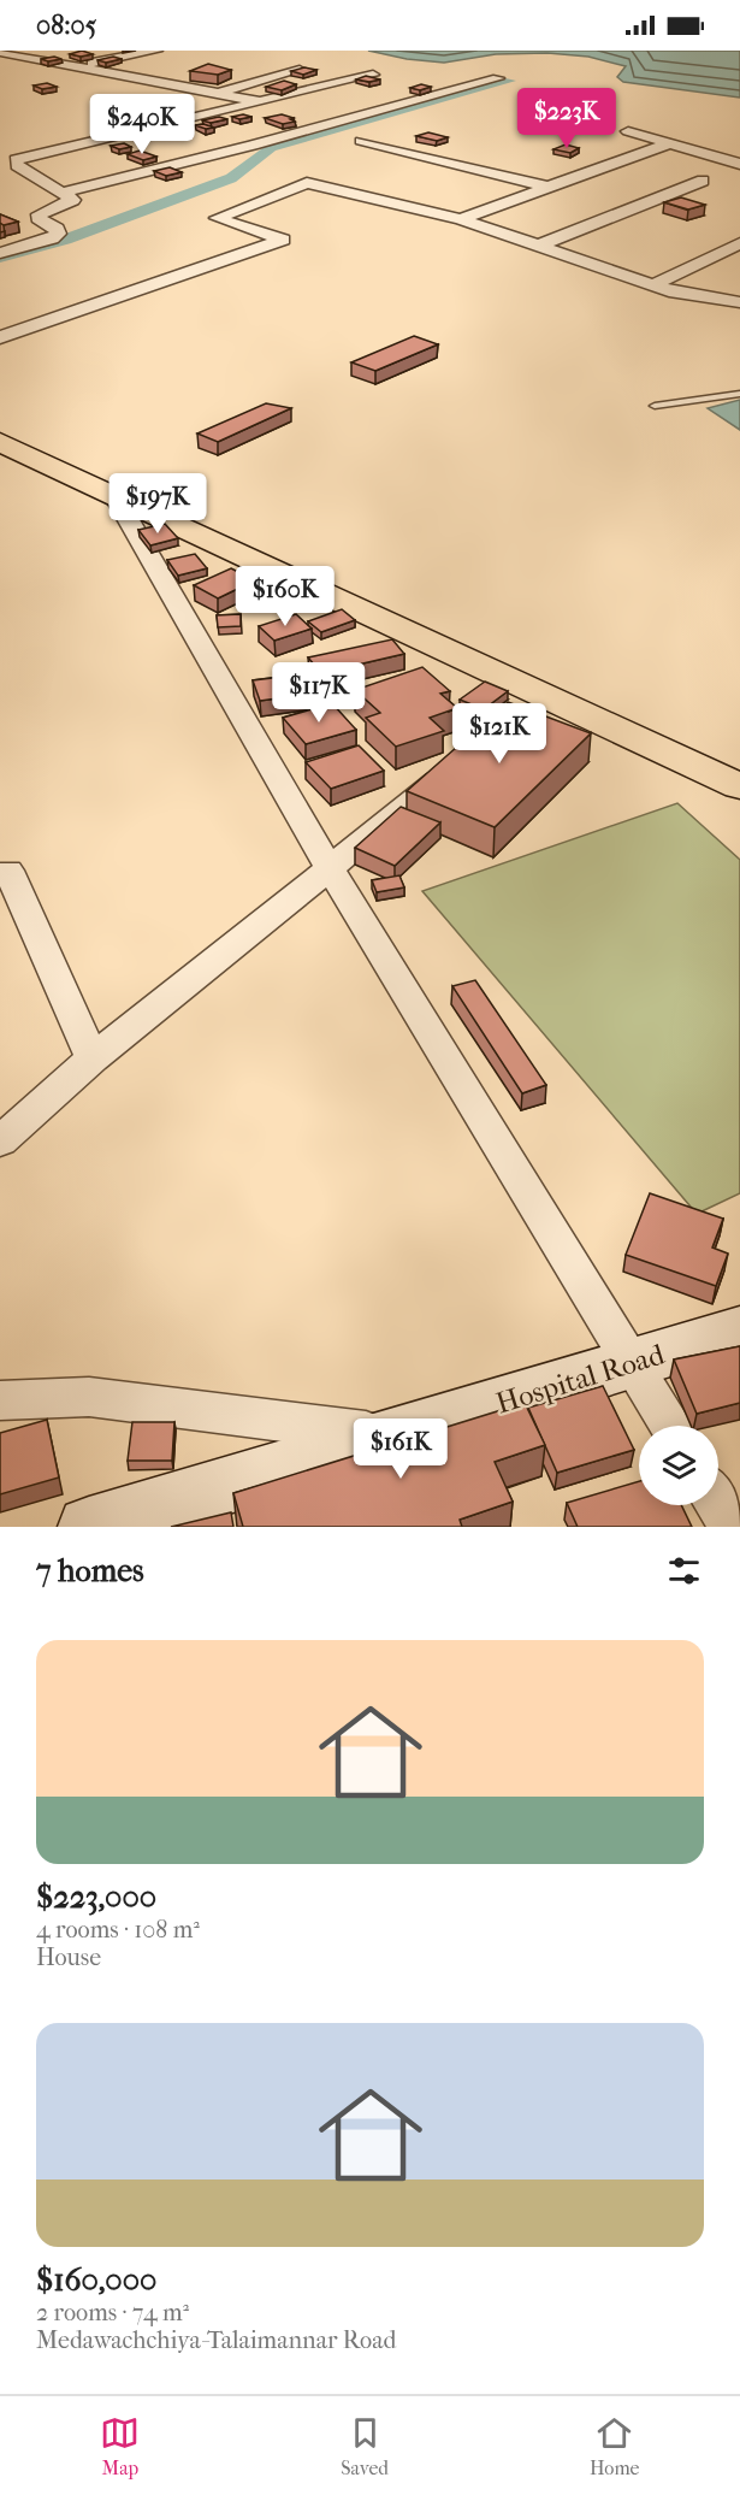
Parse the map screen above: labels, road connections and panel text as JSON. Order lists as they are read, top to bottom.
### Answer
{
  "streets": {
    "street": ["Hospital Road"]
  },
  "page": {
    "status": "08:05",
    "price": [
      "$223K",
      "$240K",
      "$197K",
      "$160K",
      "$117K",
      "$121K",
      "$161K"
    ],
    "heading": "7 homes",
    "list": [
      {
        "name": "$223,000",
        "note": "4 rooms · 108 m² · House"
      },
      {
        "name": "$160,000",
        "note": "2 rooms · 74 m² · Medawachchiya-Talaimannar Road"
      }
    ],
    "tabs": ["Map", "Saved", "Home"]
  }
}
